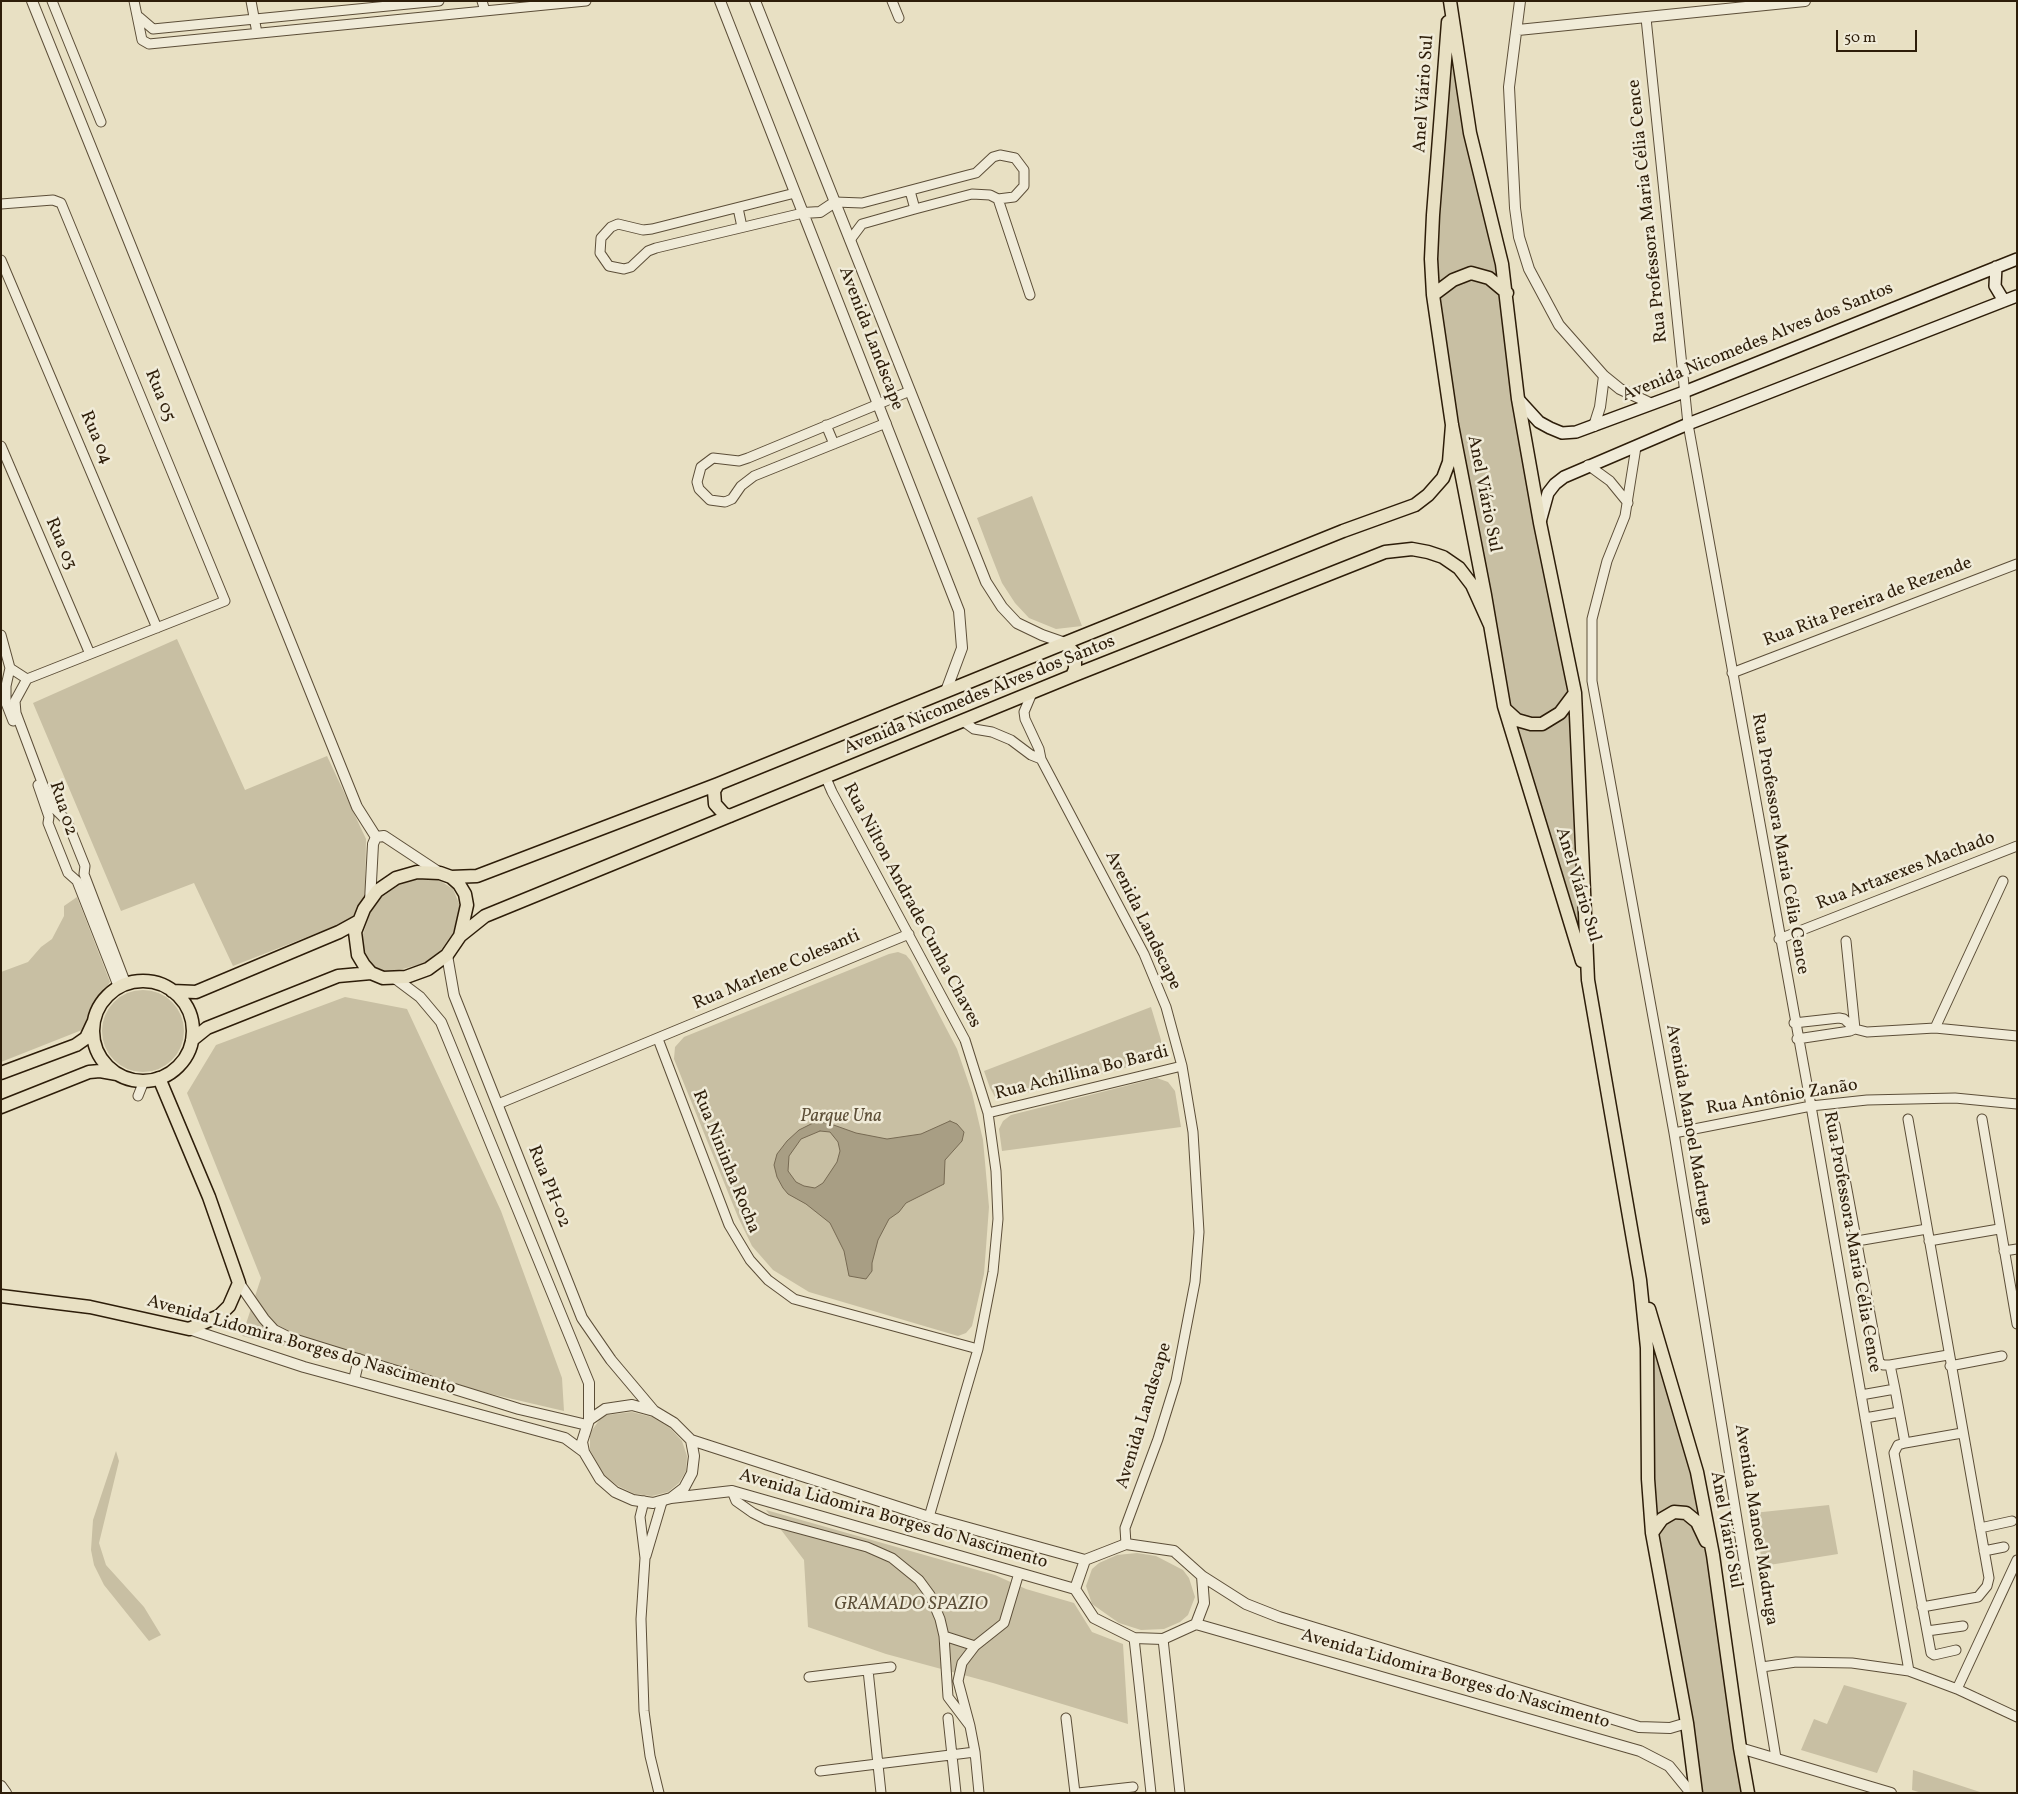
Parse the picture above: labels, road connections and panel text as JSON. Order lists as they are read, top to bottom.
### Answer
{
  "streets": {
    "main road": ["Anel Viário Sul", "Avenida Nicomedes Alves dos Santos", "Avenida Lidomira Borges do Nascimento"],
    "street": [
      "Rua Professora Maria Célia Cence",
      "Avenida Landscape",
      "Rua 05",
      "Rua 04",
      "Rua 03",
      "Rua Rita Pereira de Rezende",
      "Rua 02",
      "Rua Artaxexes Machado",
      "Rua Nilton Andrade Cunha Chaves",
      "Rua Marlene Colesanti",
      "Rua Achillina Bo Bardi",
      "Rua Antônio Zanão",
      "Avenida Manoel Madruga",
      "Rua Nininha Rocha",
      "Rua PH-02"
    ]
  },
  "crossings": [
    ["Anel Viário Sul", "Avenida Nicomedes Alves dos Santos"],
    ["Anel Viário Sul", "Avenida Lidomira Borges do Nascimento"],
    ["Rua Professora Maria Célia Cence", "Avenida Nicomedes Alves dos Santos"],
    ["Rua Professora Maria Célia Cence", "Rua Rita Pereira de Rezende"],
    ["Rua Professora Maria Célia Cence", "Rua Artaxexes Machado"],
    ["Rua Professora Maria Célia Cence", "Rua Antônio Zanão"],
    ["Avenida Landscape", "Avenida Nicomedes Alves dos Santos"],
    ["Avenida Landscape", "Rua Achillina Bo Bardi"],
    ["Avenida Landscape", "Avenida Lidomira Borges do Nascimento"],
    ["Avenida Nicomedes Alves dos Santos", "Rua Nilton Andrade Cunha Chaves"],
    ["Avenida Nicomedes Alves dos Santos", "Rua PH-02"],
    ["Rua 05", "Rua 04"],
    ["Rua Nilton Andrade Cunha Chaves", "Rua Marlene Colesanti"],
    ["Rua Nilton Andrade Cunha Chaves", "Rua Achillina Bo Bardi"],
    ["Rua Nilton Andrade Cunha Chaves", "Rua Nininha Rocha"],
    ["Rua Nilton Andrade Cunha Chaves", "Avenida Lidomira Borges do Nascimento"],
    ["Rua Marlene Colesanti", "Rua Nininha Rocha"],
    ["Rua Marlene Colesanti", "Rua PH-02"],
    ["Rua Antônio Zanão", "Avenida Manoel Madruga"],
    ["Rua PH-02", "Avenida Lidomira Borges do Nascimento"]
  ],
  "parks": ["Parque Una", "GRAMADO SPAZIO"],
  "scale_bar": "50 m"
}
